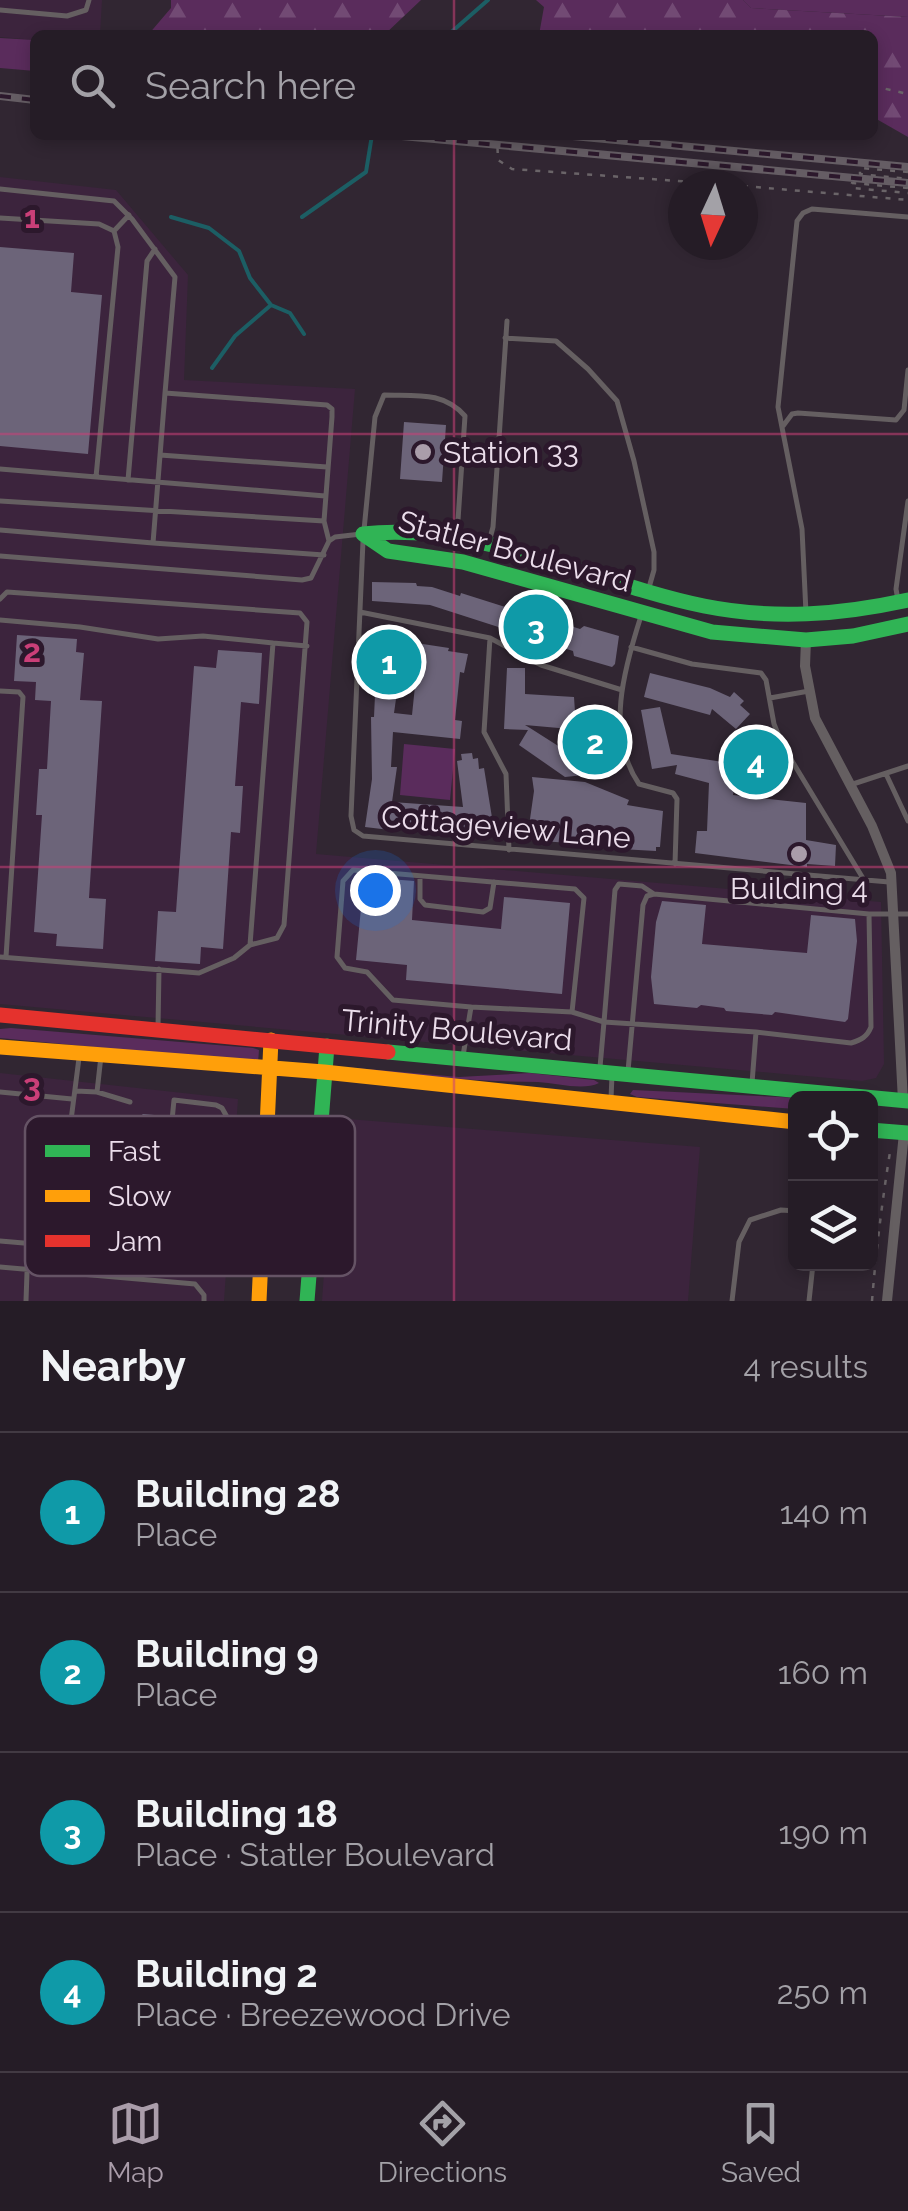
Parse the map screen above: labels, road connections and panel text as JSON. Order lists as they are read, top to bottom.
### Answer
{
  "streets": {
    "main road": ["Statler Boulevard", "Trinity Boulevard"],
    "lane": ["Cottageview Lane"]
  },
  "crossings": [
    ["Statler Boulevard", "Cottageview Lane"]
  ],
  "places": ["Station 33", "Building 4"],
  "legend": ["Fast", "Slow", "Jam"],
  "north": "bottom",
  "page": {
    "search": "Search here",
    "pins": [
      "3",
      "1",
      "2",
      "4"
    ],
    "heading": ["Nearby", "4 results"],
    "list": [
      {
        "mark": "1",
        "name": "Building 28",
        "note": "Place",
        "value": "140 m"
      },
      {
        "mark": "2",
        "name": "Building 9",
        "note": "Place",
        "value": "160 m"
      },
      {
        "mark": "3",
        "name": "Building 18",
        "note": "Place · Statler Boulevard",
        "value": "190 m"
      },
      {
        "mark": "4",
        "name": "Building 2",
        "note": "Place · Breezewood Drive",
        "value": "250 m"
      }
    ],
    "nav": ["Map", "Directions", "Saved"]
  },
  "grid": {
    "rows": ["1", "2", "3"]
  }
}
